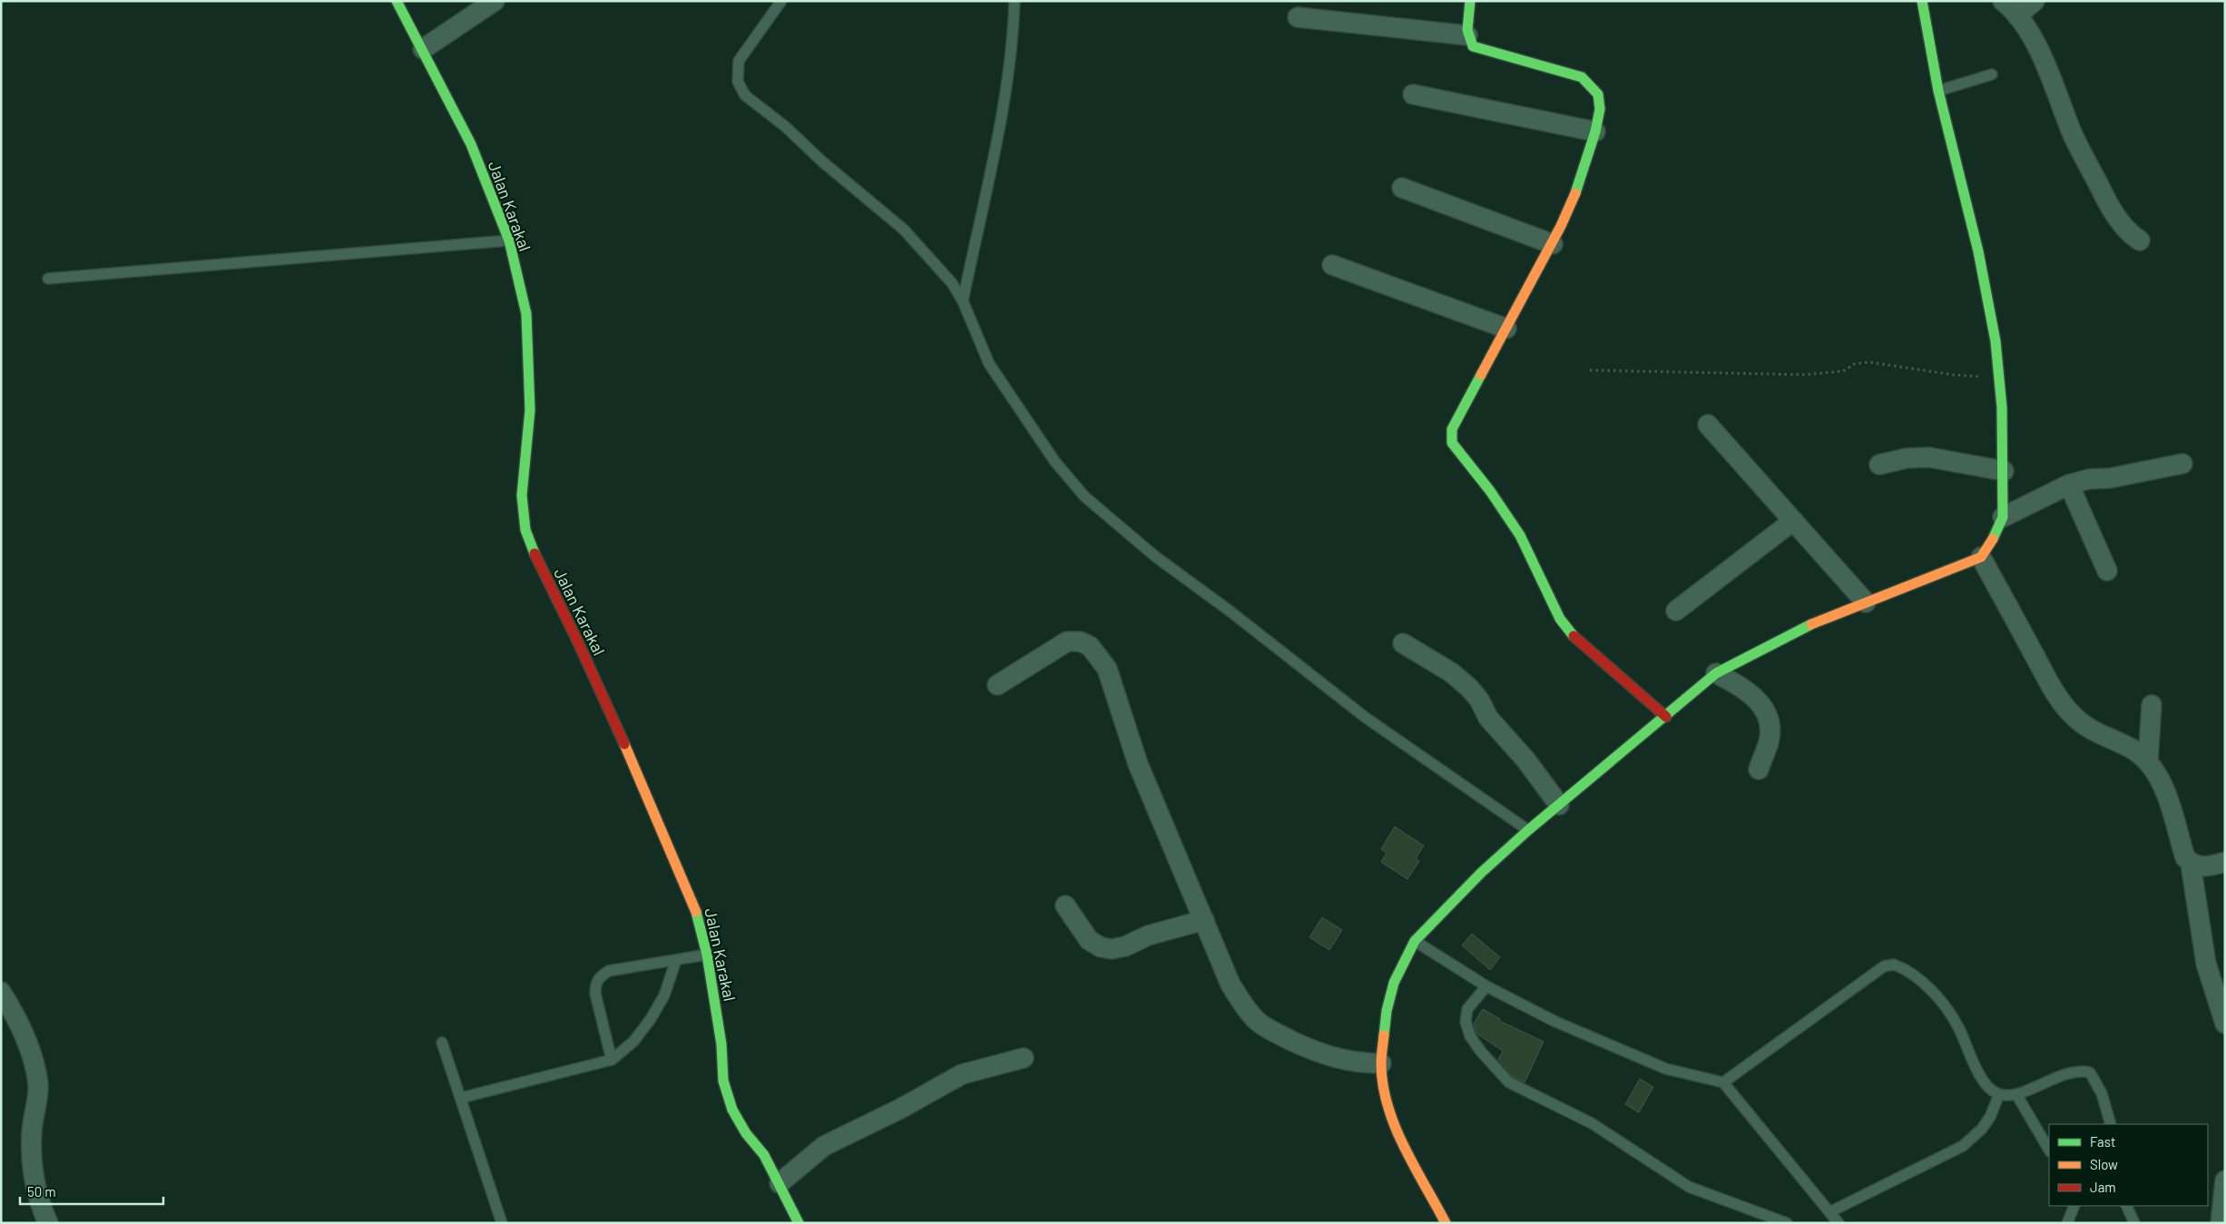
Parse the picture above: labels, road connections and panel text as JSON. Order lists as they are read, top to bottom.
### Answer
{
  "streets": {
    "street": ["Jalan Karakal"]
  },
  "legend": ["Fast", "Slow", "Jam"],
  "scale_bar": "50 m"
}
